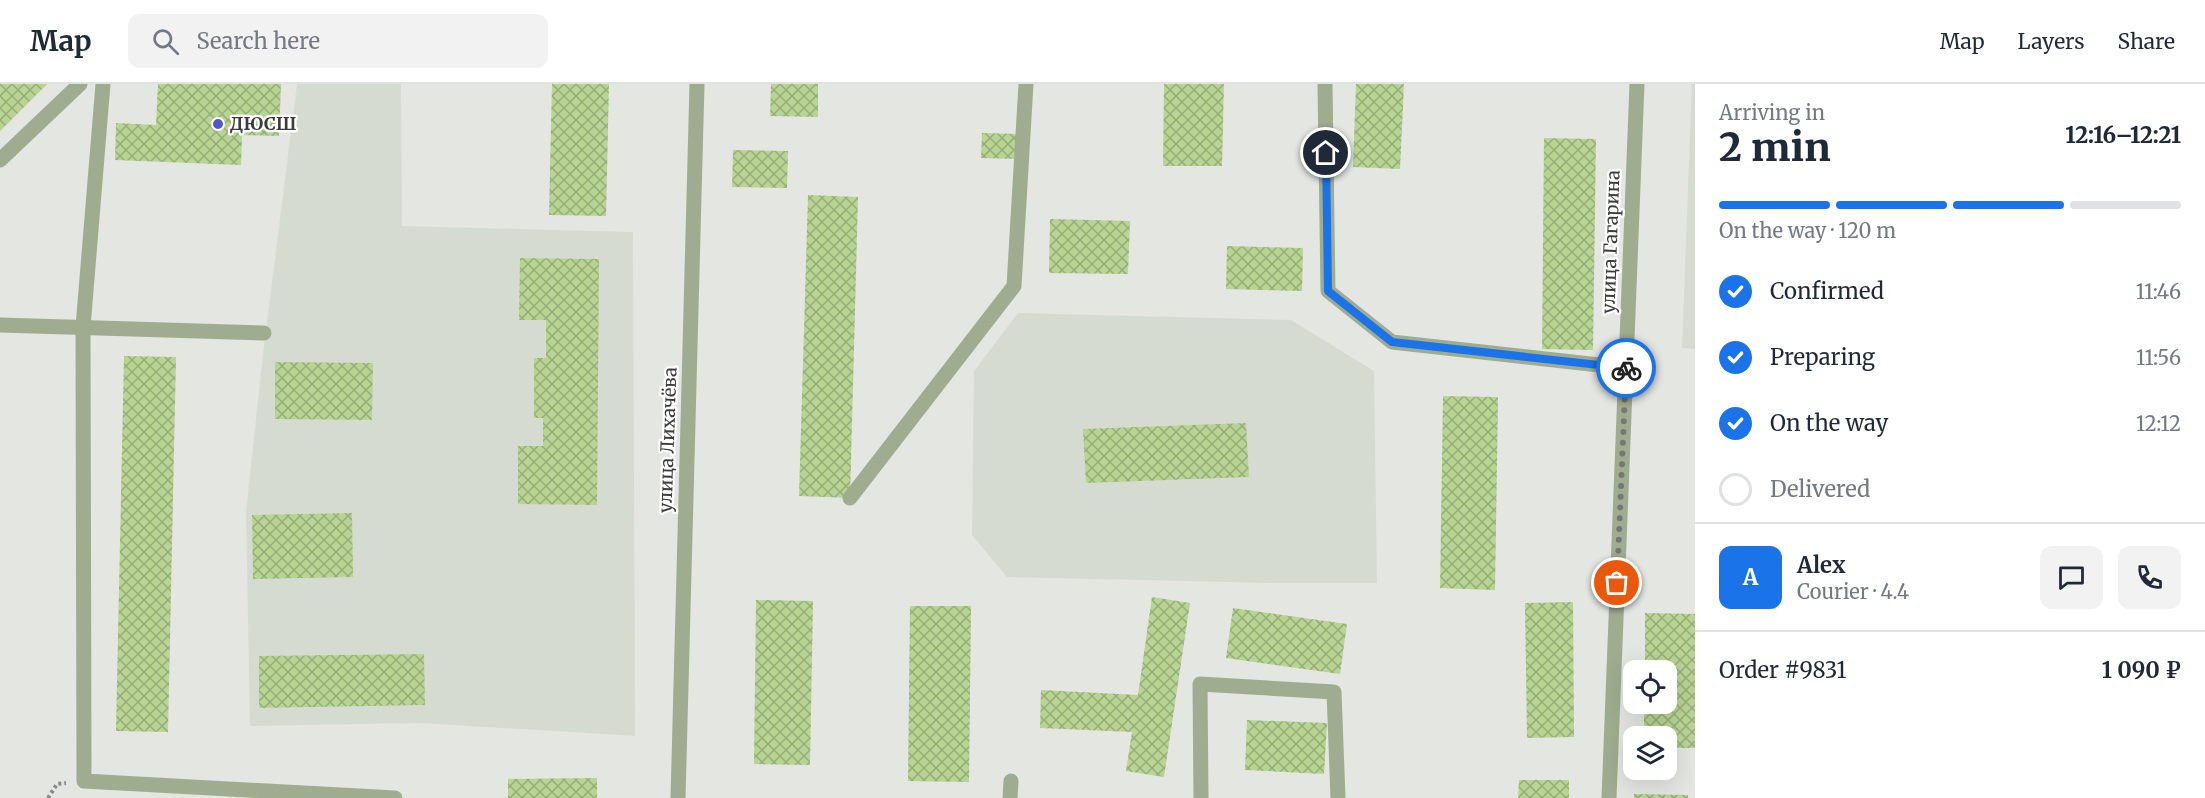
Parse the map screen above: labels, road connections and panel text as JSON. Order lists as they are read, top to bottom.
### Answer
{
  "streets": {
    "street": ["улица Гагарина", "улица Лихачёва"]
  },
  "places": ["ДЮСШ"],
  "page": {
    "header": "Map",
    "search": "Search here",
    "nav": ["Map", "Layers", "Share"],
    "heading": ["2 min", "Arriving in", "12:16–12:21"],
    "panel": [
      "Alex",
      "Courier · 4.4",
      "Order #9831",
      "1 090 ₽"
    ],
    "bar": "On the way · 120 m",
    "list": [
      ["Confirmed", "11:46"],
      ["Preparing", "11:56"],
      ["On the way", "12:12"],
      "Delivered"
    ],
    "round": "A"
  }
}
